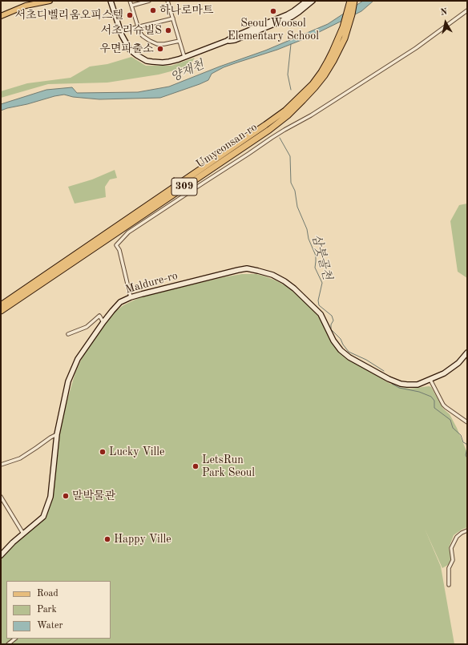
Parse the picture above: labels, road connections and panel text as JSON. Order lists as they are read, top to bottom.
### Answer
{
  "streets": {
    "highway": ["Umyeonsan-ro", "309"],
    "street": ["Maldure-ro"]
  },
  "water": ["양재천", "삼붓골천"],
  "places": [
    "하나로마트",
    "Seoul Woosol Elementary School",
    "서초디벨리움오피스텔",
    "서초리슈빌S",
    "우면파출소",
    "Lucky Ville",
    "LetsRun Park Seoul",
    "말박물관",
    "Happy Ville"
  ],
  "legend": ["Road", "Park", "Water"],
  "north": "top"
}
